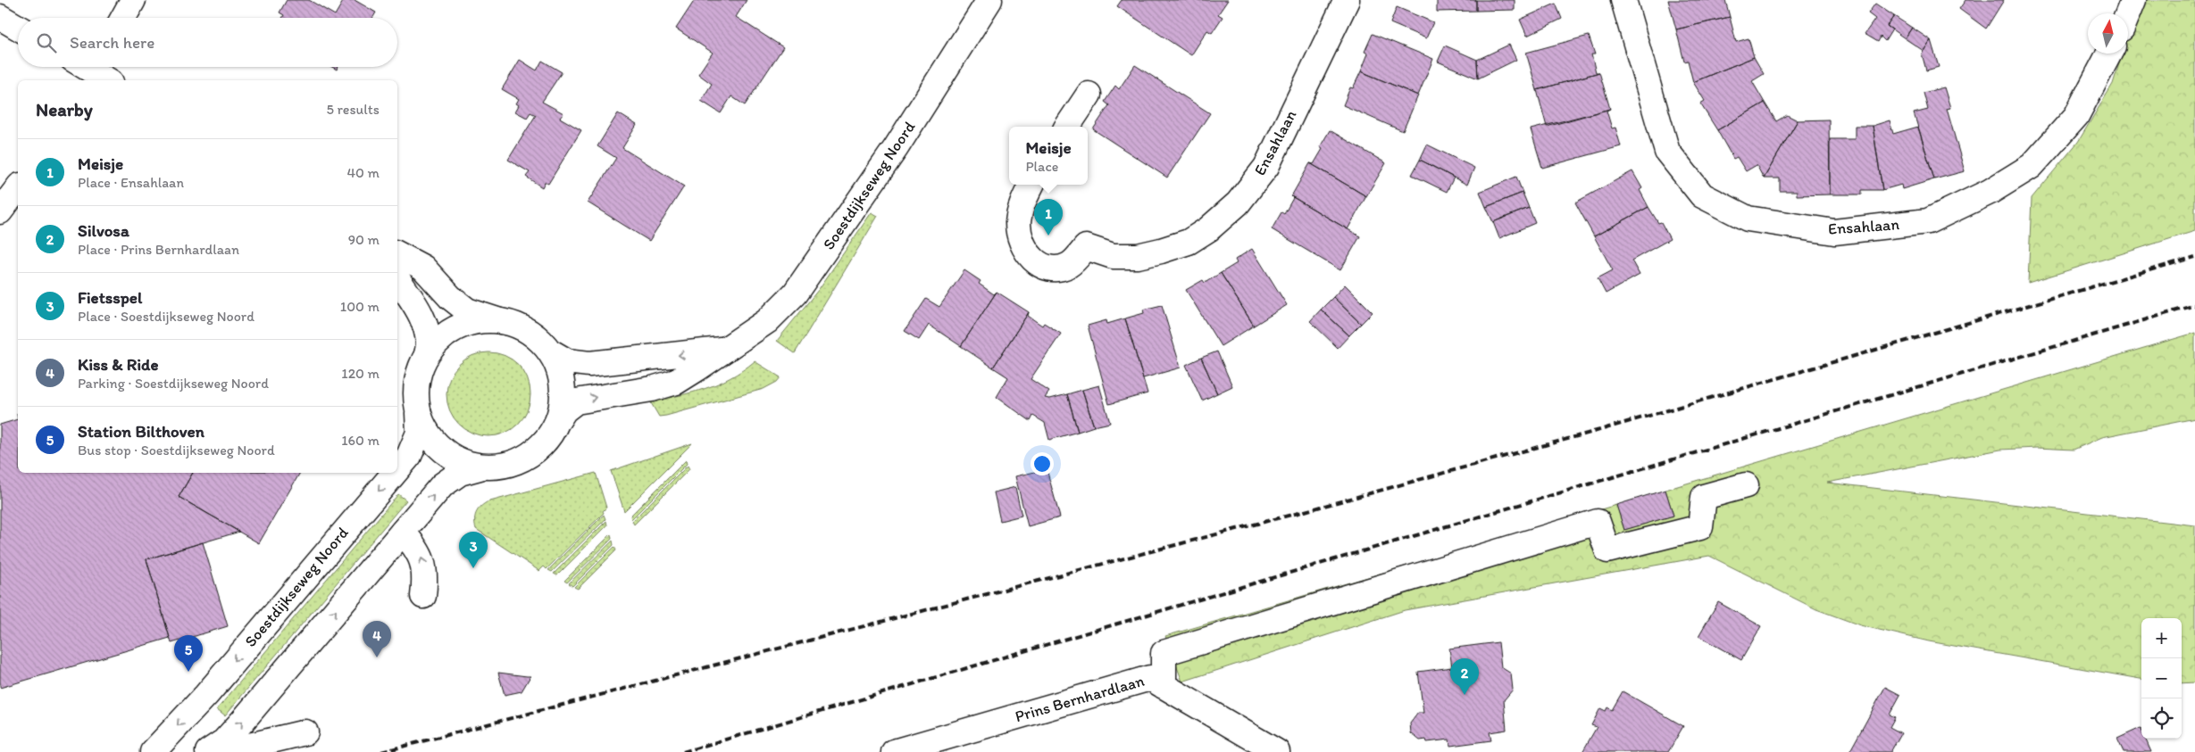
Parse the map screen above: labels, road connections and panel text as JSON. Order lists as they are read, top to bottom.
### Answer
{
  "streets": {
    "main road": ["Ensahlaan", "Soestdijkseweg Noord", "Prins Bernhardlaan"]
  },
  "north": "top",
  "page": {
    "search": "Search here",
    "heading": ["Nearby", "5 results"],
    "popup": ["Meisje", "Place"],
    "list": [
      {
        "mark": "1",
        "name": "Meisje",
        "note": "Place · Ensahlaan",
        "value": "40 m"
      },
      {
        "mark": "2",
        "name": "Silvosa",
        "note": "Place · Prins Bernhardlaan",
        "value": "90 m"
      },
      {
        "mark": "3",
        "name": "Fietsspel",
        "note": "Place · Soestdijkseweg Noord",
        "value": "100 m"
      },
      {
        "mark": "4",
        "name": "Kiss & Ride",
        "note": "Parking · Soestdijkseweg Noord",
        "value": "120 m"
      },
      {
        "mark": "5",
        "name": "Station Bilthoven",
        "note": "Bus stop · Soestdijkseweg Noord",
        "value": "160 m"
      }
    ],
    "pins": [
      "1",
      "3",
      "4",
      "5",
      "2"
    ],
    "map_buttons": ["+", "−"]
  }
}
